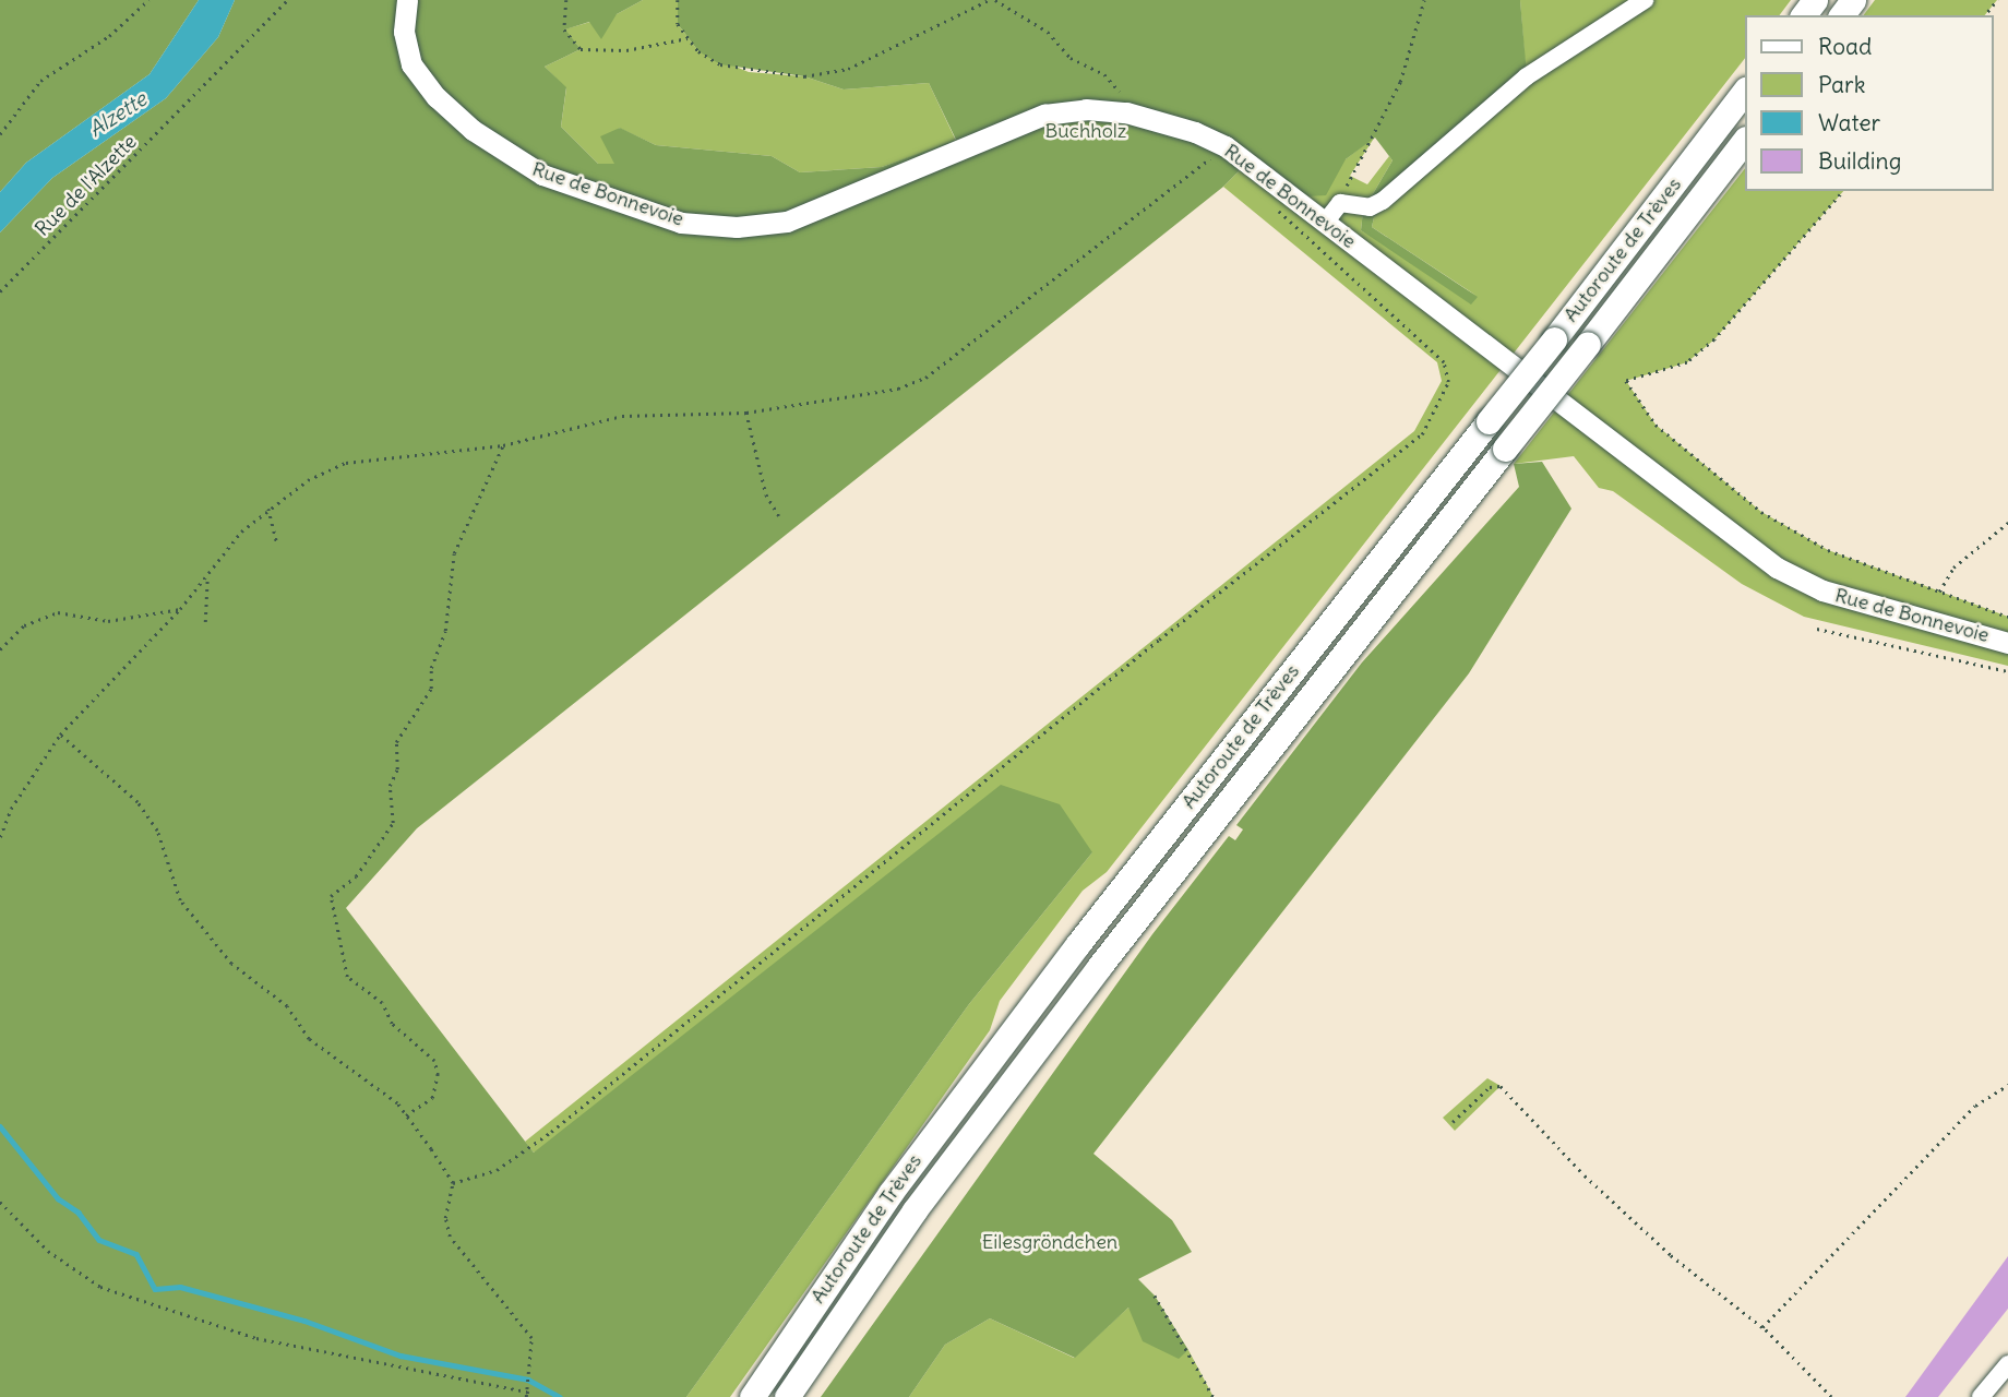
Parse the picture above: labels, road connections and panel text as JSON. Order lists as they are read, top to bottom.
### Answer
{
  "streets": {
    "highway": ["Autoroute de Trèves"],
    "main road": ["Rue de Bonnevoie"],
    "path": ["Rue de l'Alzette"]
  },
  "water": ["Alzette"],
  "parks": ["Buchholz", "Eilesgröndchen"],
  "legend": [
    "Road",
    "Park",
    "Water",
    "Building"
  ]
}
